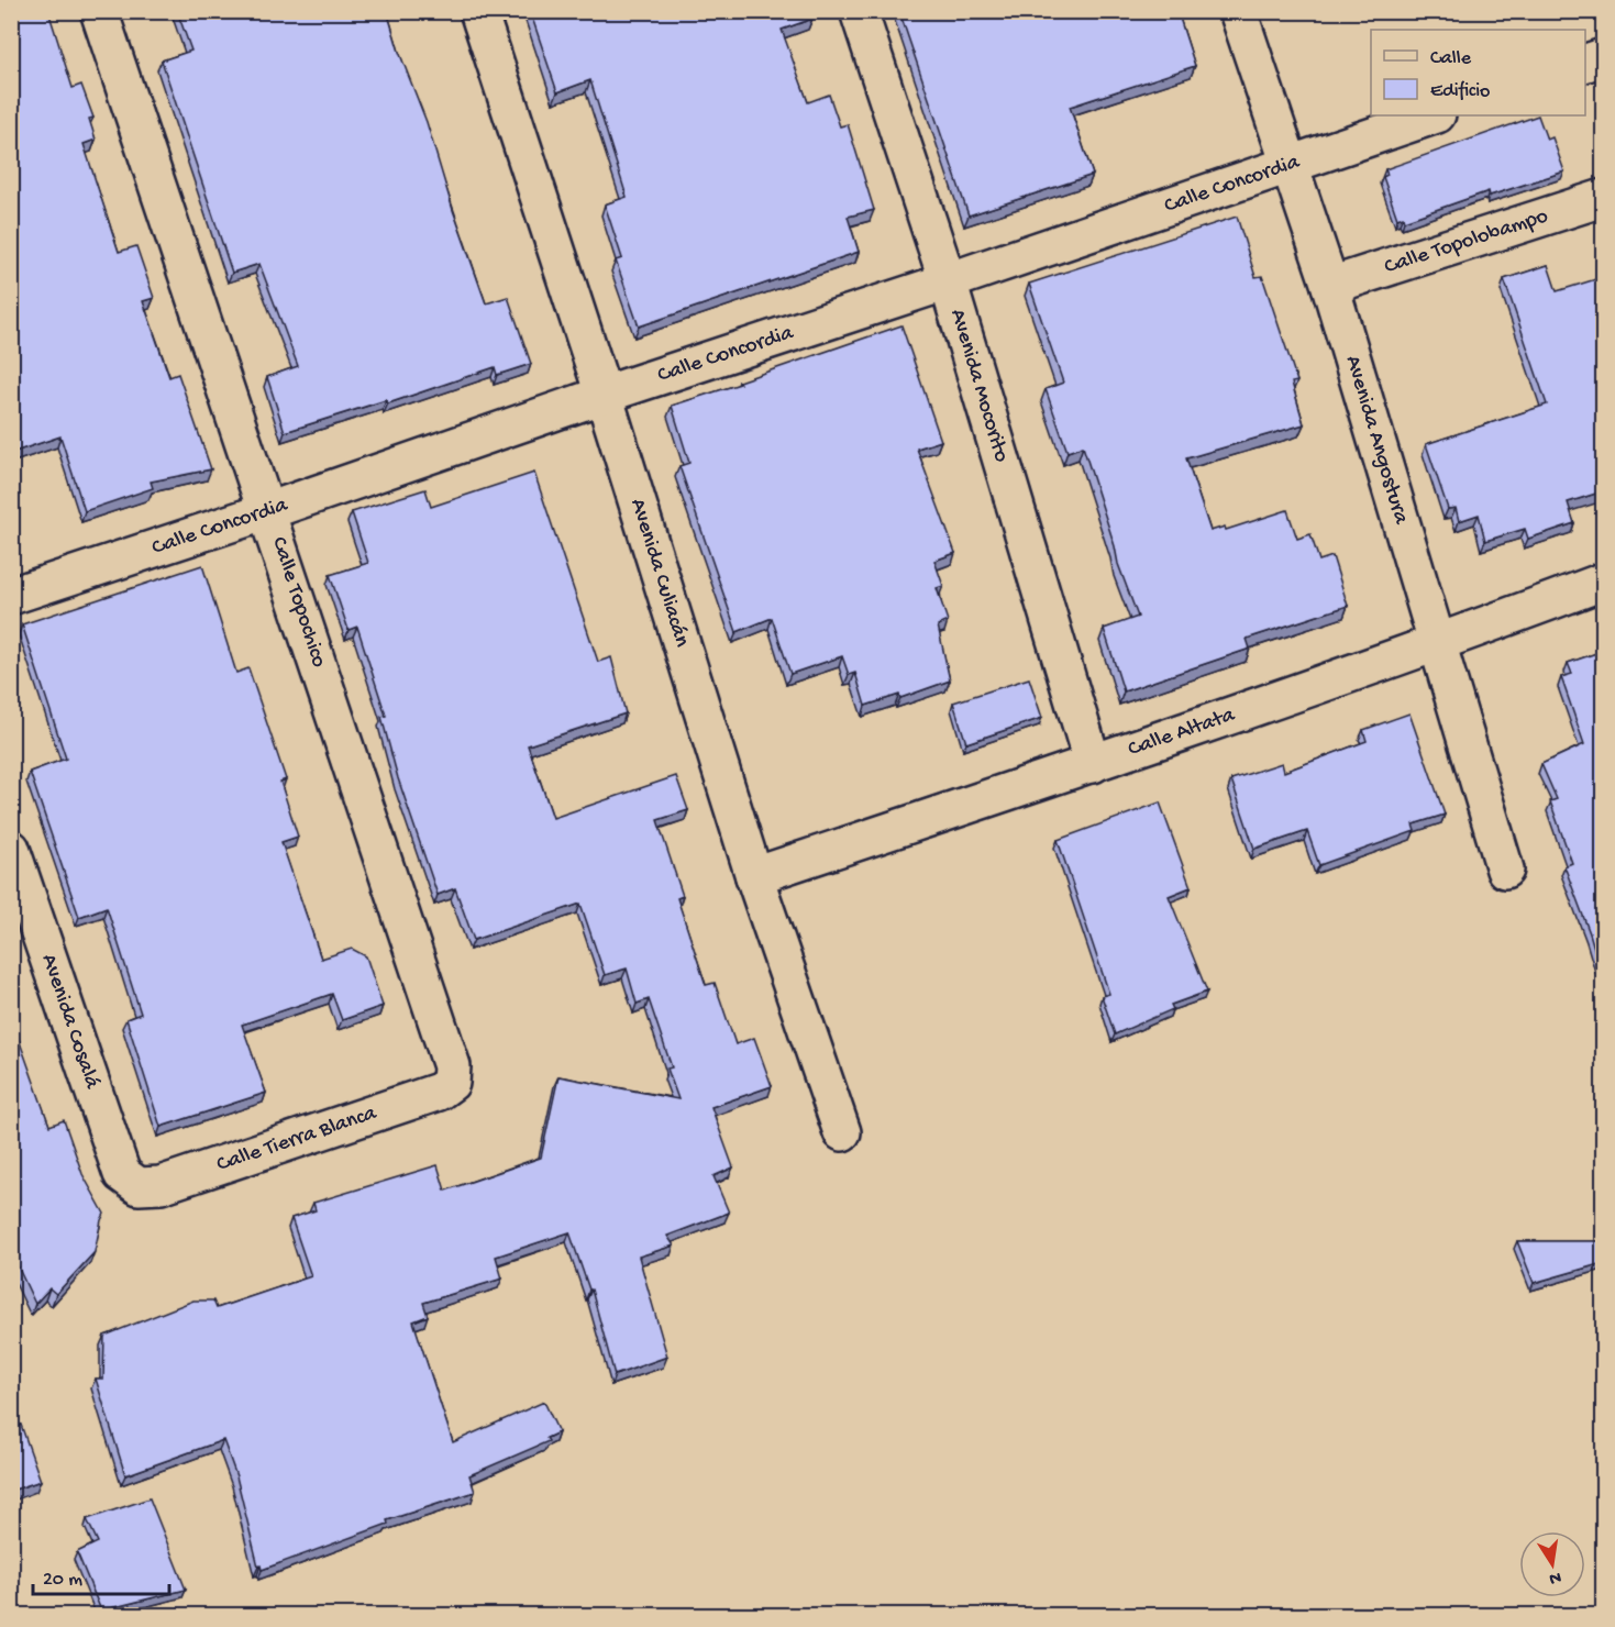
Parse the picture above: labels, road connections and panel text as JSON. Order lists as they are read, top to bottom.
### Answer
{
  "streets": {
    "street": [
      "Calle Concordia",
      "Calle Topolobampo",
      "Avenida Mocorito",
      "Avenida Angostura",
      "Avenida Culiacán",
      "Calle Topochico",
      "Calle Altata",
      "Avenida Cosalá",
      "Calle Tierra Blanca"
    ]
  },
  "crossings": [
    ["Calle Concordia", "Avenida Mocorito"],
    ["Calle Concordia", "Avenida Angostura"],
    ["Calle Concordia", "Avenida Culiacán"],
    ["Calle Concordia", "Calle Topochico"],
    ["Calle Topolobampo", "Avenida Angostura"],
    ["Avenida Mocorito", "Calle Altata"],
    ["Avenida Angostura", "Calle Altata"],
    ["Avenida Culiacán", "Calle Altata"],
    ["Calle Topochico", "Calle Tierra Blanca"],
    ["Avenida Cosalá", "Calle Tierra Blanca"]
  ],
  "legend": ["Calle", "Edificio"],
  "scale_bar": "20 m",
  "north": "bottom"
}
